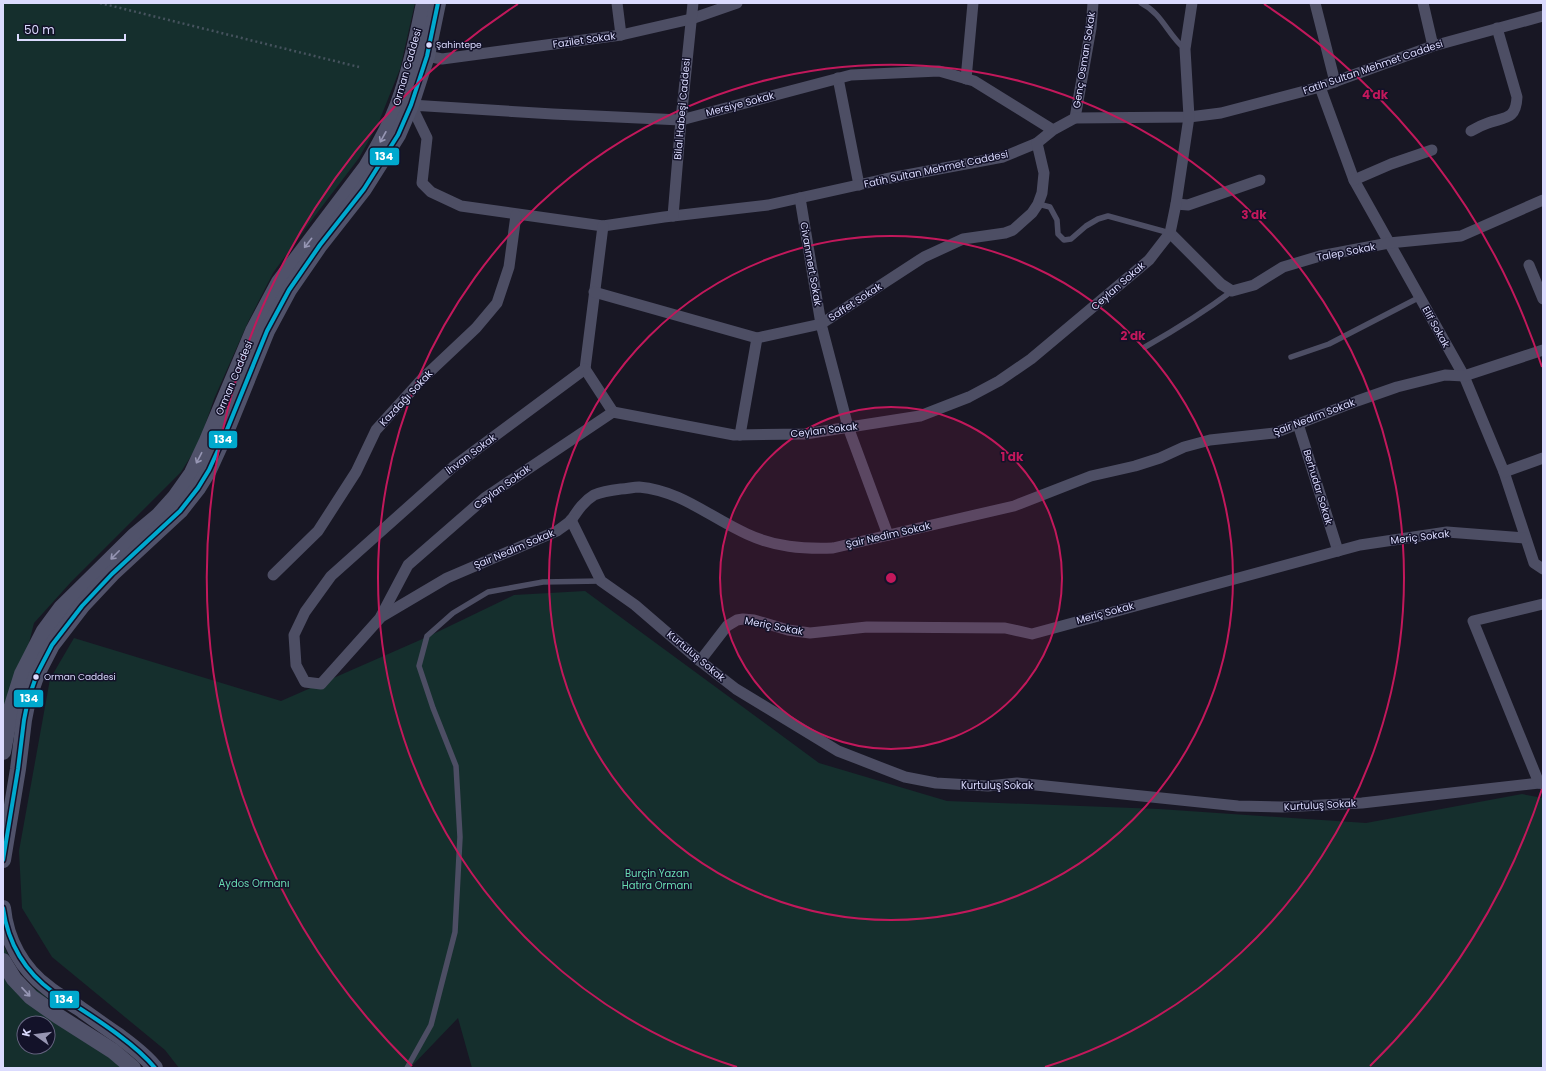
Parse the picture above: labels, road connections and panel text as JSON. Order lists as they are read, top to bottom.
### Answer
{
  "streets": {
    "street": [
      "Fazilet Sokak",
      "Genç Osman Sokak",
      "Orman Caddesi",
      "Fatih Sultan Mehmet Caddesi",
      "Mersiye Sokak",
      "Bilal Habeşi Caddesi",
      "Talep Sokak",
      "Civanmert Sokak",
      "Ceylan Sokak",
      "Saffet Sokak",
      "Elif Sokak",
      "Kazdağı Sokak",
      "Şair Nedim Sokak",
      "İhvan Sokak",
      "Berhudar Sokak",
      "Meriç Sokak",
      "Kurtuluş Sokak"
    ]
  },
  "crossings": [
    ["Fazilet Sokak", "Orman Caddesi"],
    ["Fazilet Sokak", "Bilal Habeşi Caddesi"],
    ["Genç Osman Sokak", "Fatih Sultan Mehmet Caddesi"],
    ["Orman Caddesi", "Fatih Sultan Mehmet Caddesi"],
    ["Orman Caddesi", "Mersiye Sokak"],
    ["Fatih Sultan Mehmet Caddesi", "Mersiye Sokak"],
    ["Fatih Sultan Mehmet Caddesi", "Bilal Habeşi Caddesi"],
    ["Fatih Sultan Mehmet Caddesi", "Civanmert Sokak"],
    ["Fatih Sultan Mehmet Caddesi", "Ceylan Sokak"],
    ["Fatih Sultan Mehmet Caddesi", "Saffet Sokak"],
    ["Fatih Sultan Mehmet Caddesi", "Elif Sokak"],
    ["Fatih Sultan Mehmet Caddesi", "Kazdağı Sokak"],
    ["Mersiye Sokak", "Bilal Habeşi Caddesi"],
    ["Talep Sokak", "Elif Sokak"],
    ["Civanmert Sokak", "Ceylan Sokak"],
    ["Civanmert Sokak", "Saffet Sokak"],
    ["Civanmert Sokak", "Şair Nedim Sokak"],
    ["Ceylan Sokak", "Şair Nedim Sokak"],
    ["Elif Sokak", "Şair Nedim Sokak"],
    ["Elif Sokak", "Meriç Sokak"],
    ["Şair Nedim Sokak", "İhvan Sokak"],
    ["Şair Nedim Sokak", "Berhudar Sokak"],
    ["Şair Nedim Sokak", "Kurtuluş Sokak"],
    ["Berhudar Sokak", "Meriç Sokak"],
    ["Meriç Sokak", "Kurtuluş Sokak"]
  ],
  "parks": ["Burçin Yazan Hatıra Ormanı", "Aydos Ormanı"],
  "places": ["Şahintepe", "Orman Caddesi"],
  "lines": ["transit line 134"],
  "scale_bar": "50 m",
  "north": "left",
  "rings": [
    "4 dk",
    "3 dk",
    "2 dk",
    "1 dk"
  ]
}
